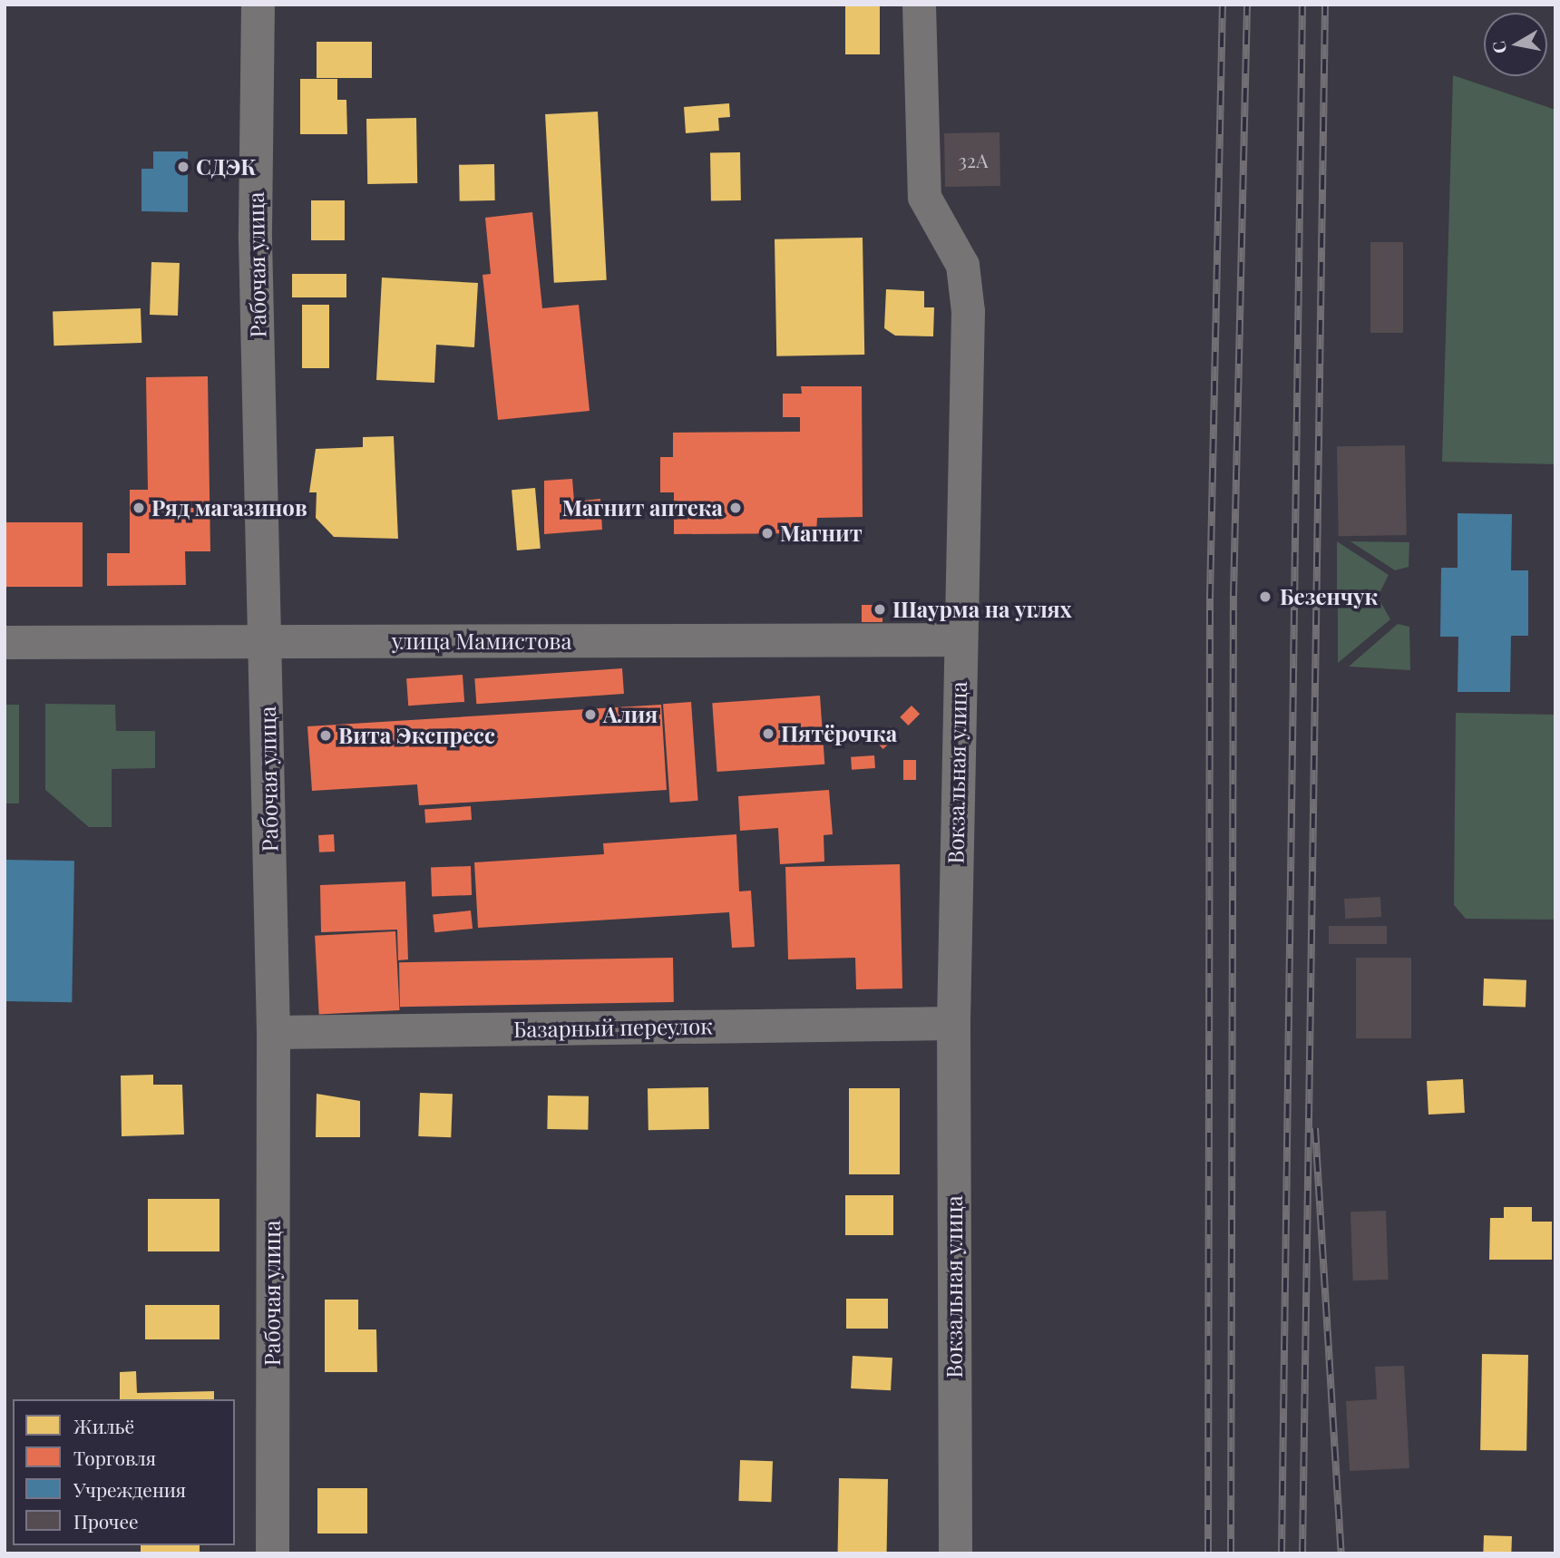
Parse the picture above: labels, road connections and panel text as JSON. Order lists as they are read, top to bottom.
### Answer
{
  "streets": {
    "street": [
      "Рабочая улица",
      "улица Мамистова",
      "Вокзальная улица",
      "Базарный переулок"
    ]
  },
  "crossings": [
    ["Рабочая улица", "улица Мамистова"],
    ["Рабочая улица", "Базарный переулок"],
    ["улица Мамистова", "Вокзальная улица"],
    ["Вокзальная улица", "Базарный переулок"]
  ],
  "places": [
    "СДЭК",
    "Ряд магазинов",
    "Магнит аптека",
    "Магнит",
    "Безенчук",
    "Шаурма на углях",
    "Алия",
    "Пятёрочка",
    "Вита Экспресс"
  ],
  "house_numbers": ["32А"],
  "legend": [
    "Жильё",
    "Торговля",
    "Учреждения",
    "Прочее"
  ],
  "north": "left"
}
